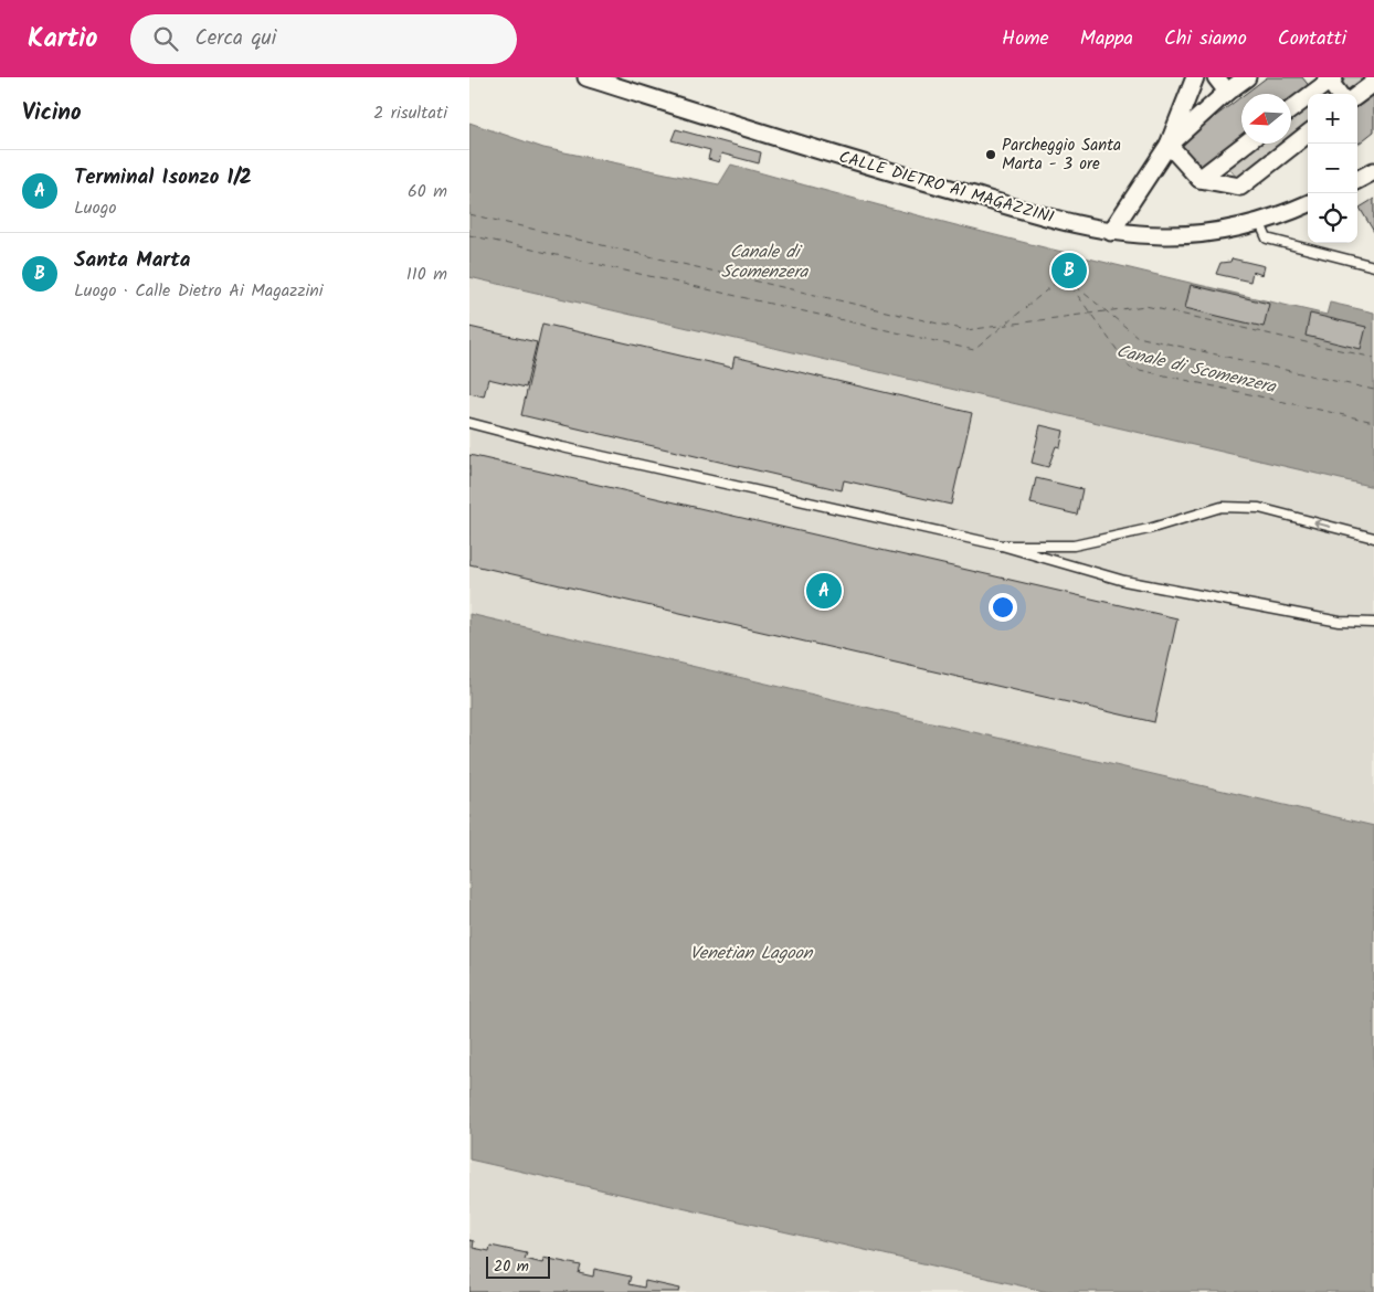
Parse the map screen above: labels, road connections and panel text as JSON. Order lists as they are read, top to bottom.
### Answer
{
  "streets": {
    "street": ["CALLE DIETRO AI MAGAZZINI"]
  },
  "water": ["Canale di Scomenzera", "Venetian Lagoon"],
  "places": ["Parcheggio Santa Marta - 3 ore"],
  "scale_bar": "20 m",
  "north": "left",
  "page": {
    "header": "Kartio",
    "search": "Cerca qui",
    "nav": [
      "Home",
      "Mappa",
      "Chi siamo",
      "Contatti"
    ],
    "heading": ["Vicino", "2 risultati"],
    "map_buttons": ["+", "−"],
    "list": [
      {
        "mark": "A",
        "name": "Terminal Isonzo 1/2",
        "note": "Luogo",
        "value": "60 m"
      },
      {
        "mark": "B",
        "name": "Santa Marta",
        "note": "Luogo · Calle Dietro Ai Magazzini",
        "value": "110 m"
      }
    ],
    "pins": ["B", "A"],
    "scale": "20 m"
  }
}
